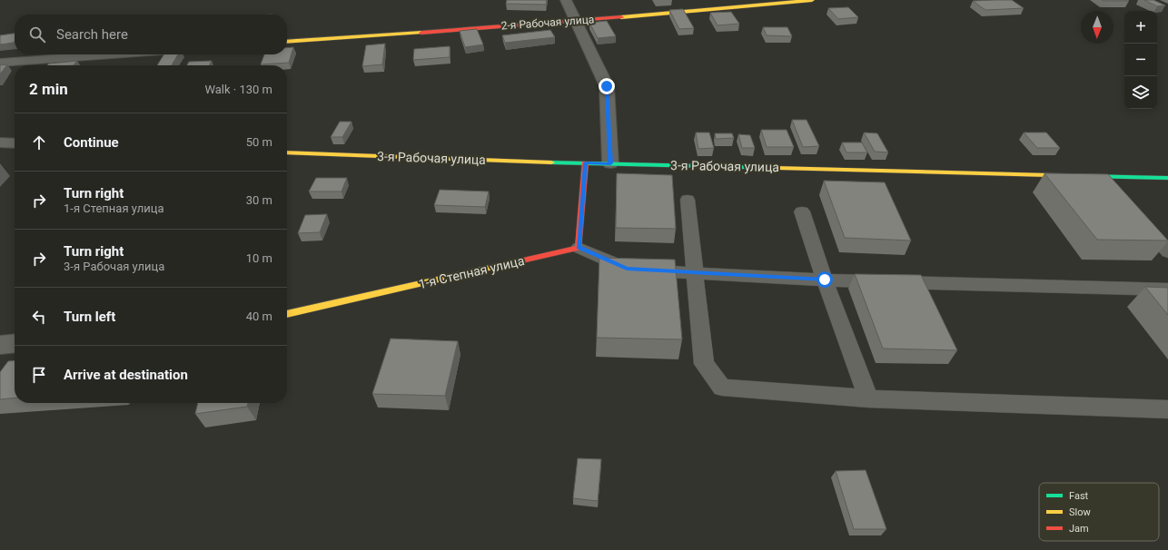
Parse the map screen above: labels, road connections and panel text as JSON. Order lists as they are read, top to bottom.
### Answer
{
  "streets": {
    "street": ["2-я Рабочая улица", "3-я Рабочая улица", "1-я Степная улица"]
  },
  "legend": ["Fast", "Slow", "Jam"],
  "north": "bottom",
  "page": {
    "map_buttons": ["+", "−"],
    "search": "Search here",
    "heading": ["2 min", "Walk · 130 m"],
    "list": [
      ["Continue", "50 m"],
      ["Turn right", "1-я Степная улица", "30 m"],
      ["Turn right", "3-я Рабочая улица", "10 m"],
      ["Turn left", "40 m"],
      "Arrive at destination"
    ]
  }
}
